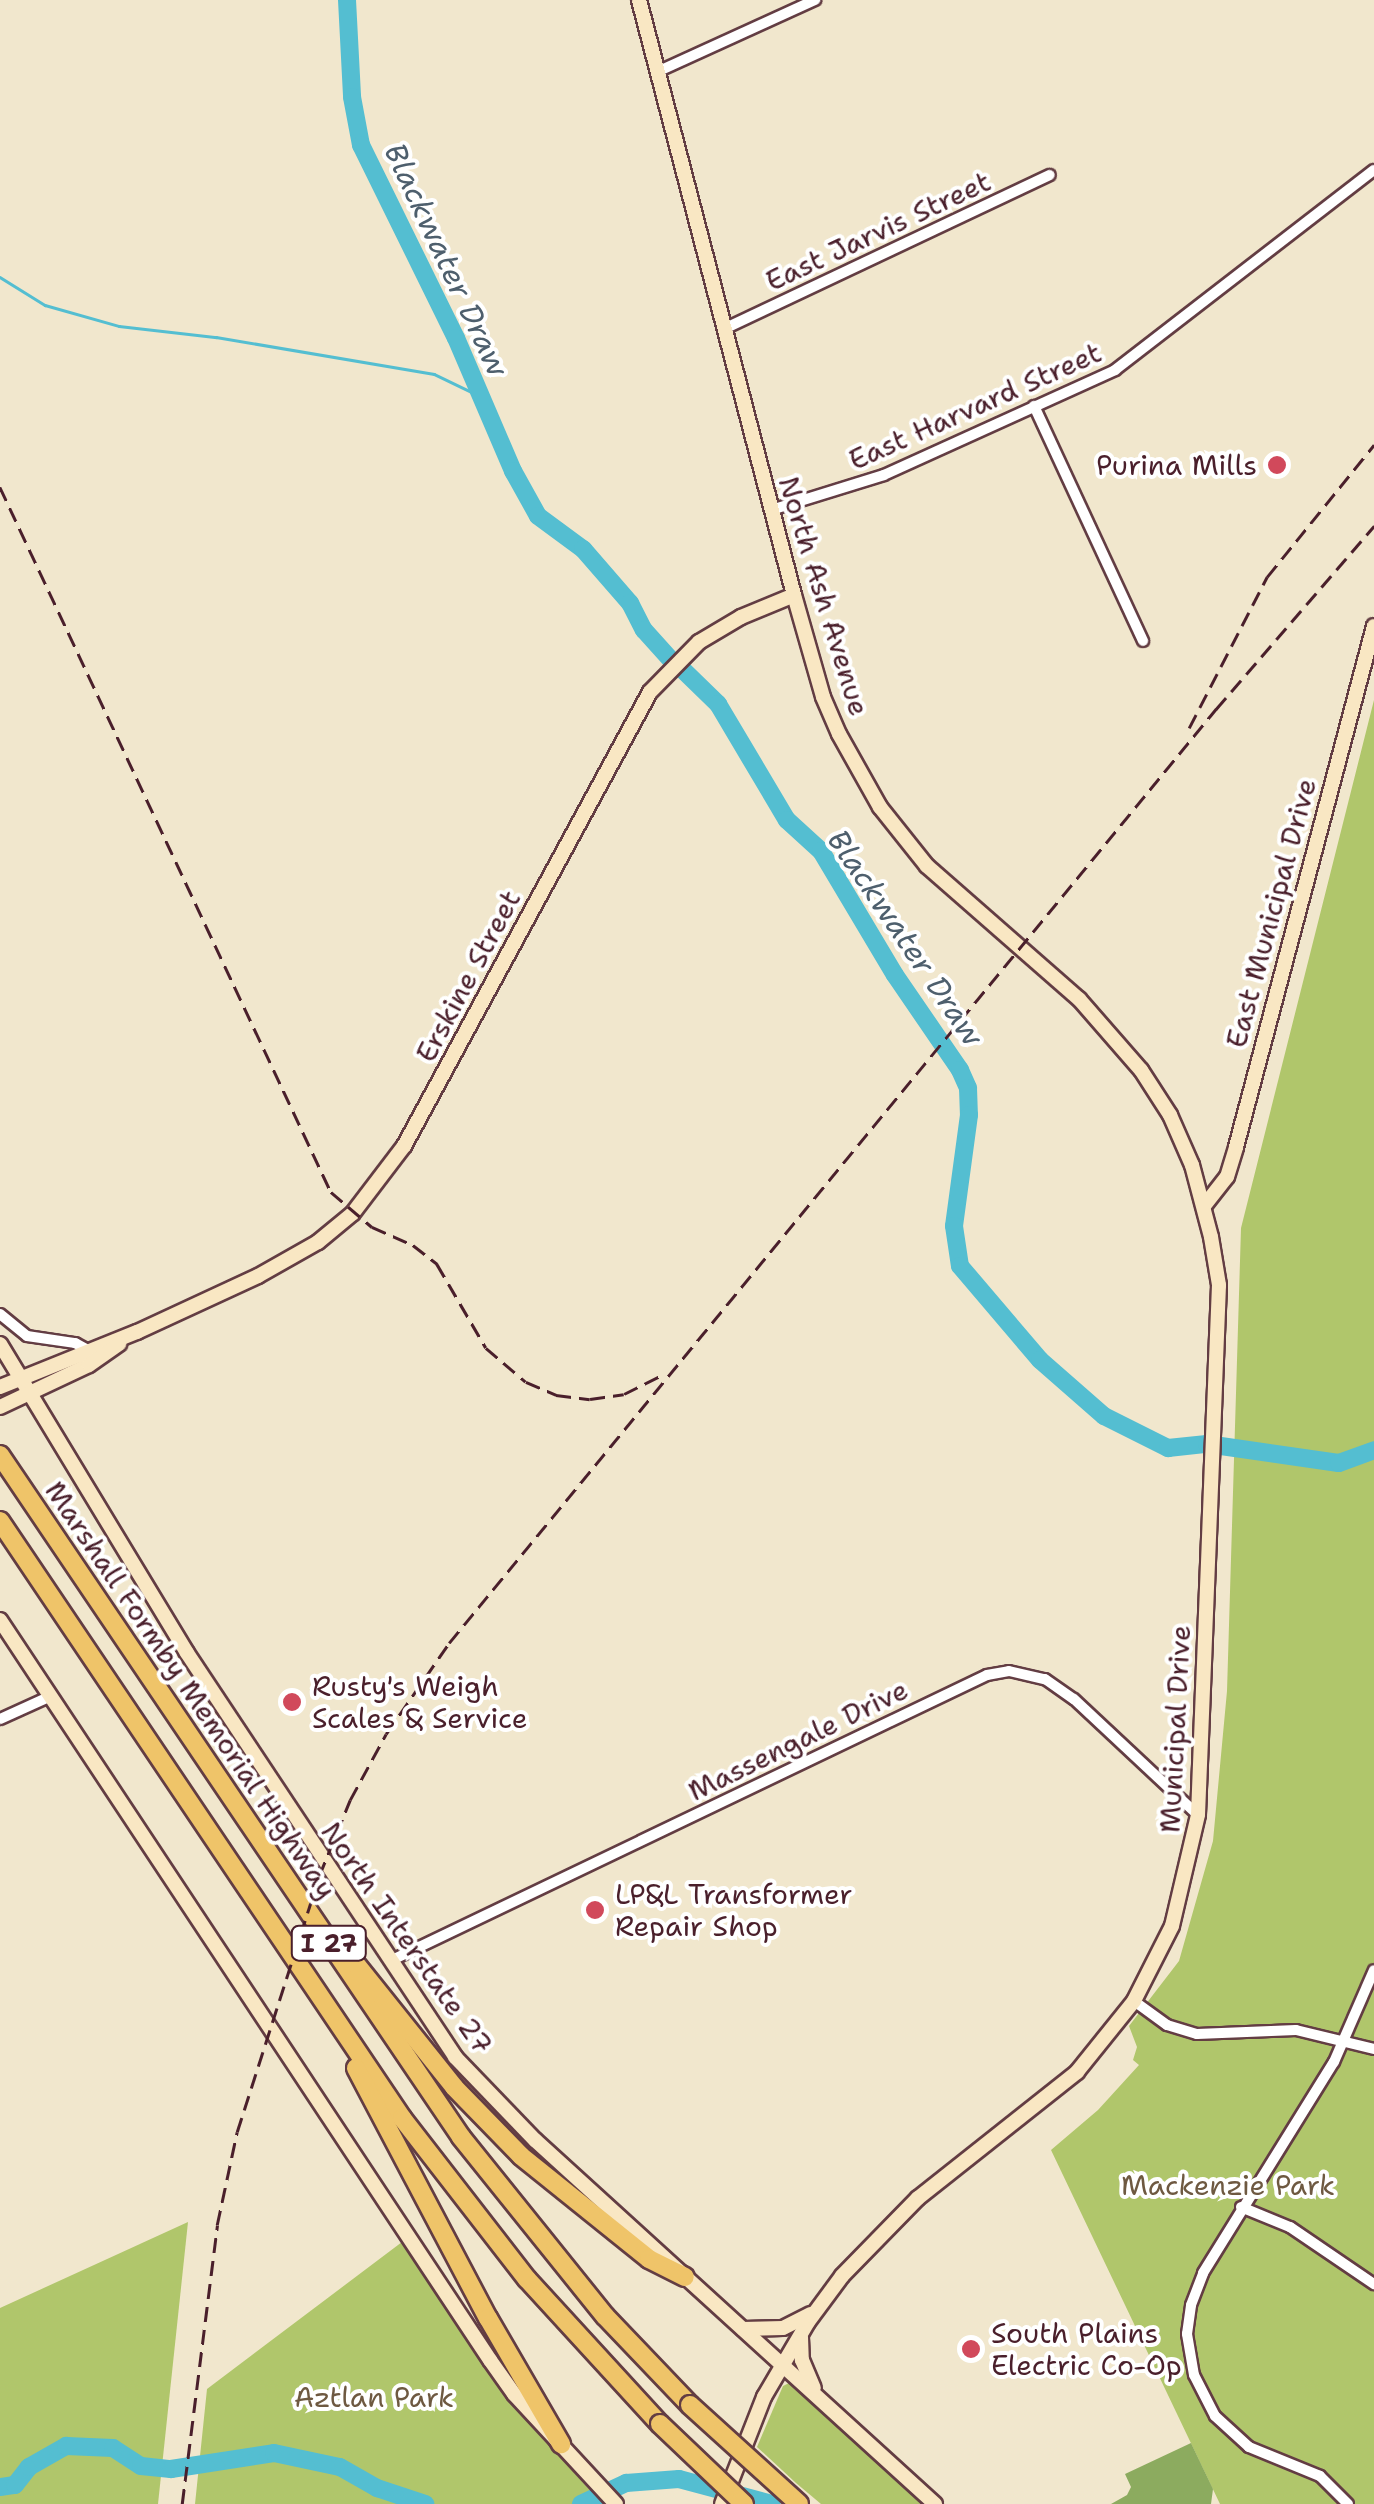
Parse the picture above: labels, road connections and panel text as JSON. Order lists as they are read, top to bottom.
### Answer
{
  "streets": {
    "highway": ["Marshall Formby Memorial Highway", "I 27"],
    "street": [
      "East Jarvis Street",
      "East Harvard Street",
      "North Ash Avenue",
      "East Municipal Drive",
      "Erskine Street",
      "Municipal Drive",
      "Massengale Drive",
      "North Interstate 27"
    ]
  },
  "crossings": [
    ["East Jarvis Street", "North Ash Avenue"],
    ["East Harvard Street", "North Ash Avenue"],
    ["North Ash Avenue", "East Municipal Drive"],
    ["North Ash Avenue", "Erskine Street"],
    ["North Ash Avenue", "Municipal Drive"],
    ["East Municipal Drive", "Municipal Drive"],
    ["Erskine Street", "North Interstate 27"],
    ["Municipal Drive", "Massengale Drive"],
    ["Municipal Drive", "North Interstate 27"],
    ["Massengale Drive", "North Interstate 27"]
  ],
  "water": ["Blackwater Draw"],
  "parks": ["Mackenzie Park", "Aztlan Park"],
  "places": [
    "Purina Mills",
    "Rusty's Weigh Scales & Service",
    "LP&L Transformer Repair Shop",
    "South Plains Electric Co-Op"
  ]
}
